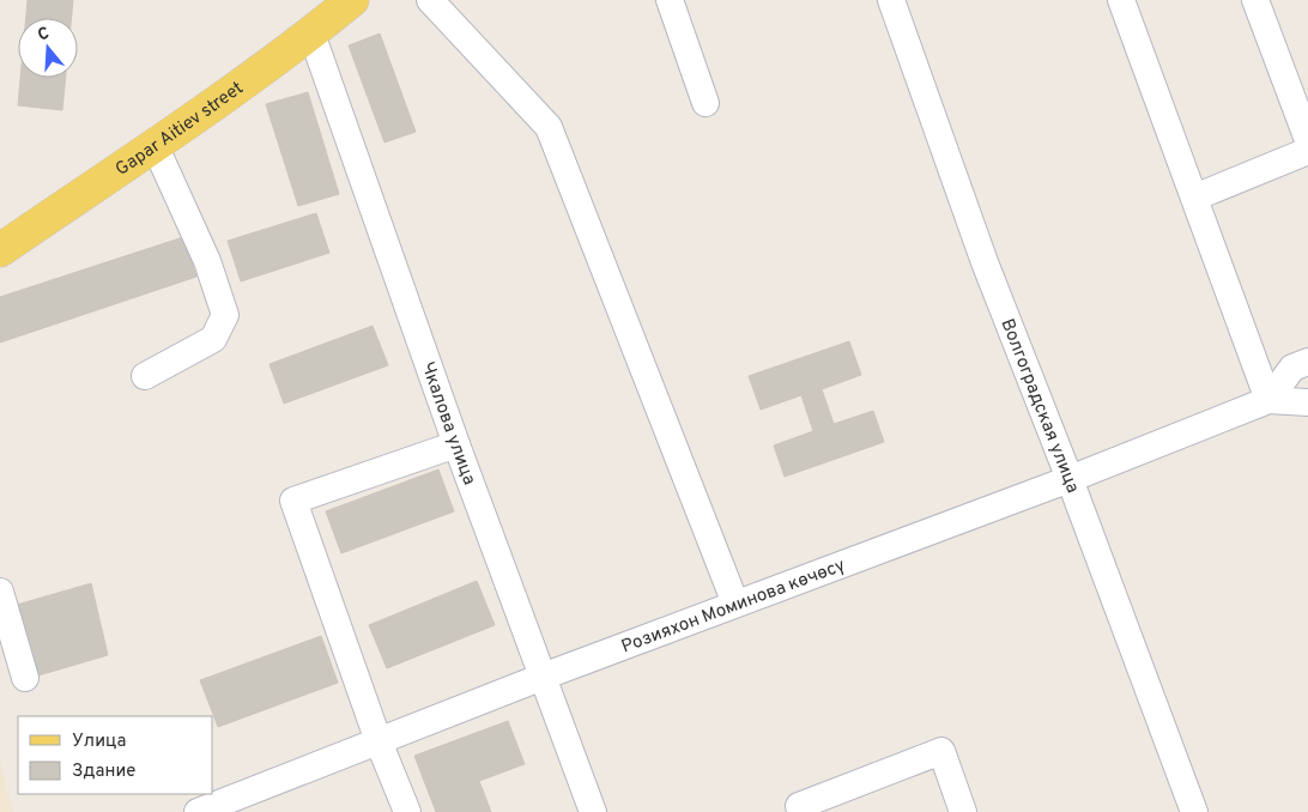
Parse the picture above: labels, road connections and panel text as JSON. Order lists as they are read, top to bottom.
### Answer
{
  "streets": {
    "main road": ["Gapar Aitiev street"],
    "street": ["Волгоградская улица", "Чкалова улица", "Розияхон Моминова көчөсү"]
  },
  "crossings": [
    ["Gapar Aitiev street", "Чкалова улица"],
    ["Волгоградская улица", "Розияхон Моминова көчөсү"],
    ["Чкалова улица", "Розияхон Моминова көчөсү"]
  ],
  "legend": ["Улица", "Здание"],
  "north": "top"
}
